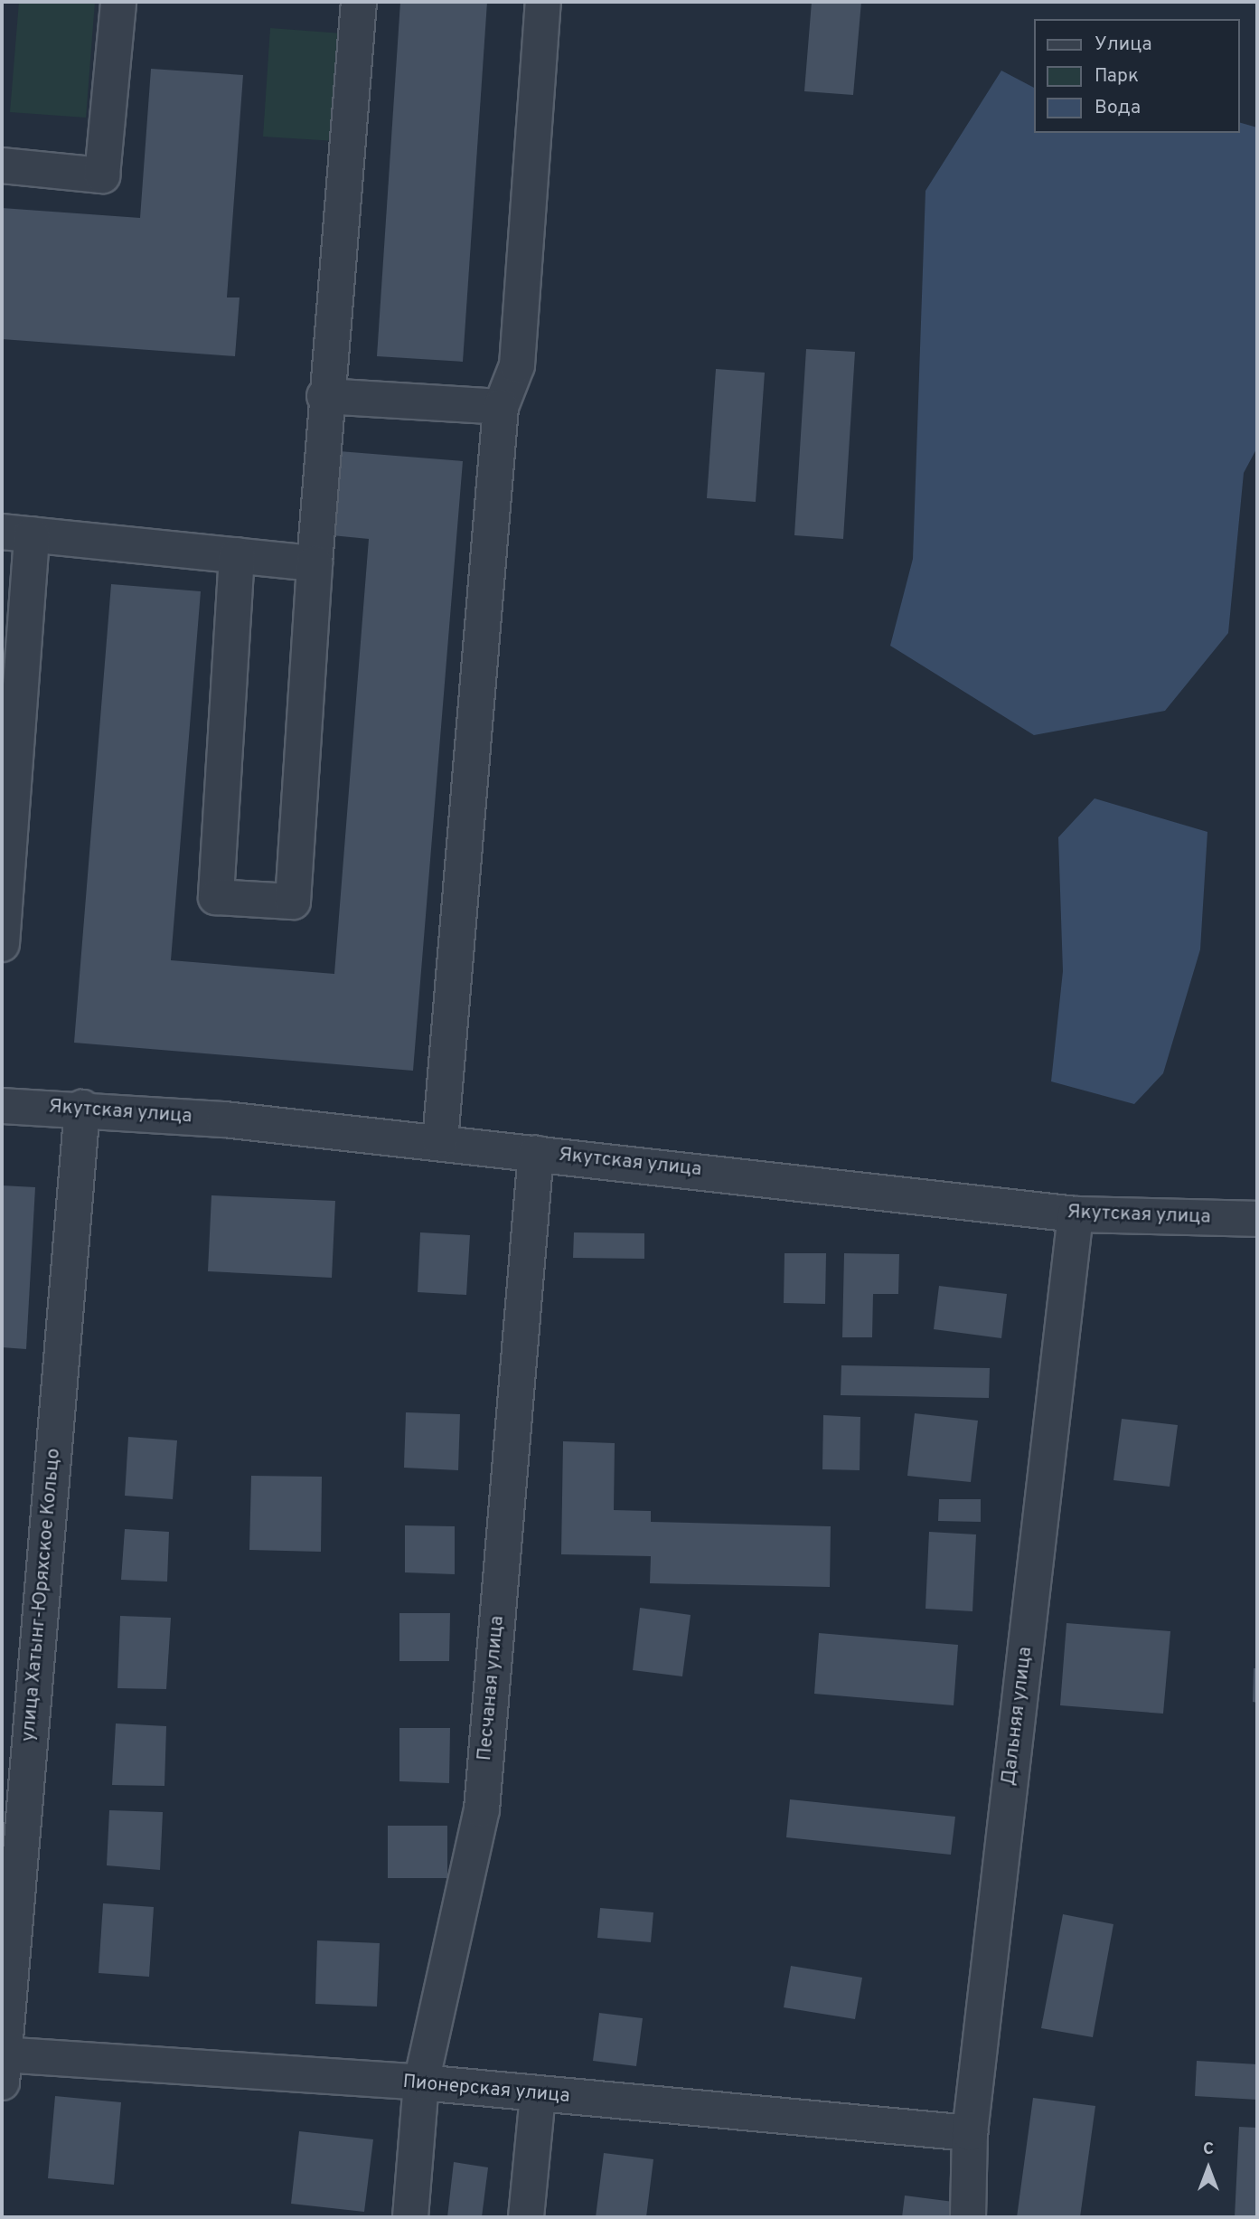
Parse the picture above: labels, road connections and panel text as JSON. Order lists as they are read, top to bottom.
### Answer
{
  "streets": {
    "street": [
      "Якутская улица",
      "улица Хатынг-Юряхское Кольцо",
      "Песчаная улица",
      "Дальняя улица",
      "Пионерская улица"
    ]
  },
  "crossings": [
    ["Якутская улица", "улица Хатынг-Юряхское Кольцо"],
    ["Якутская улица", "Песчаная улица"],
    ["Якутская улица", "Дальняя улица"],
    ["улица Хатынг-Юряхское Кольцо", "Пионерская улица"],
    ["Песчаная улица", "Пионерская улица"],
    ["Дальняя улица", "Пионерская улица"]
  ],
  "legend": ["Улица", "Парк", "Вода"],
  "north": "top"
}
